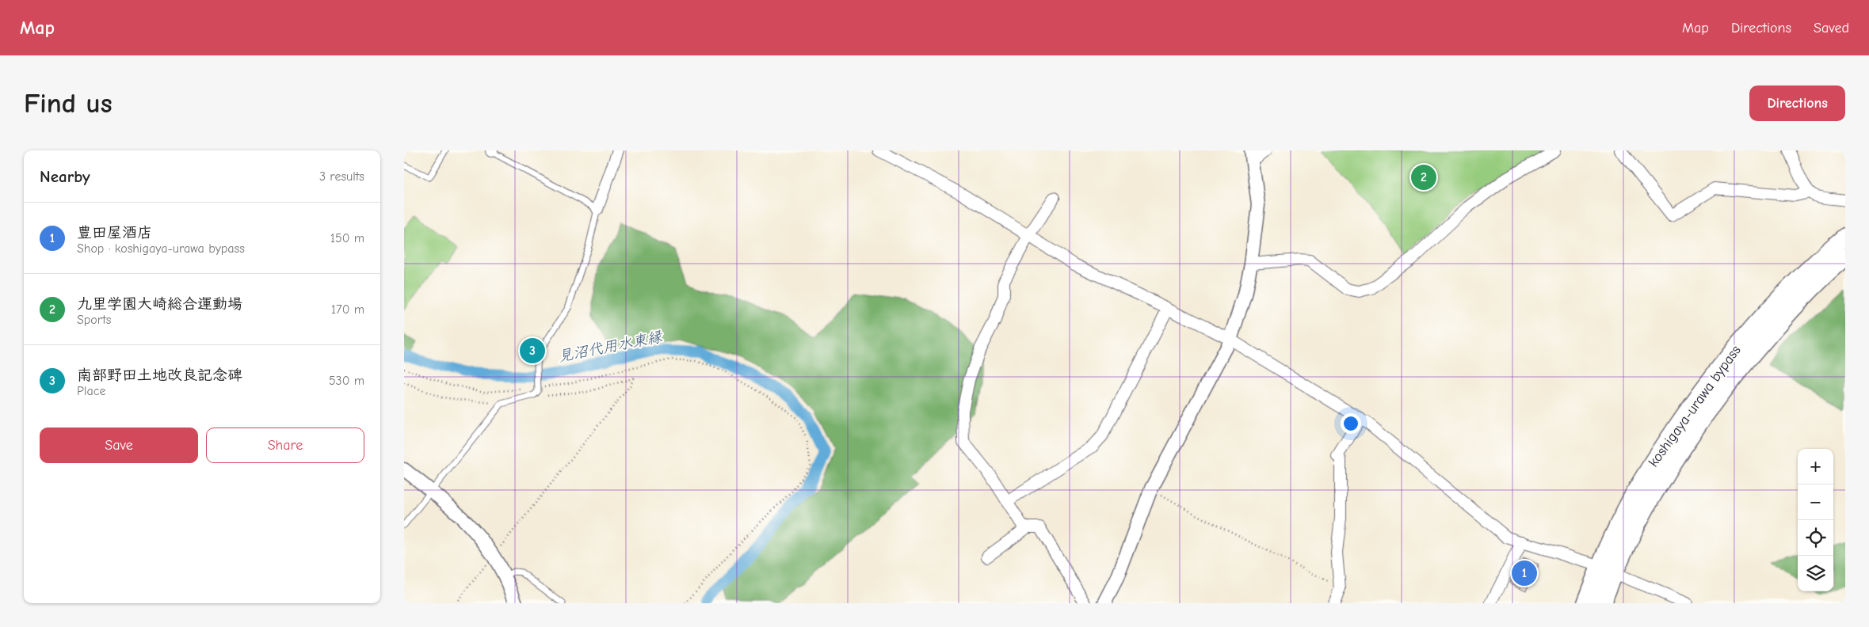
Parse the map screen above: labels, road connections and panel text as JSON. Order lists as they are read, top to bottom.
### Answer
{
  "streets": {
    "highway": ["koshigaya-urawa bypass"]
  },
  "water": ["見沼代用水東縁"],
  "page": {
    "header": "Map",
    "nav": ["Map", "Directions", "Saved"],
    "buttons": [
      "Directions",
      ["Save", "Share"]
    ],
    "title": "Find us",
    "heading": ["Nearby", "3 results"],
    "pins": ["2", "3", "1"],
    "list": [
      {
        "mark": "1",
        "name": "豊田屋酒店",
        "note": "Shop · koshigaya-urawa bypass",
        "value": "150 m"
      },
      {
        "mark": "2",
        "name": "九里学園大崎総合運動場",
        "note": "Sports",
        "value": "170 m"
      },
      {
        "mark": "3",
        "name": "南部野田土地改良記念碑",
        "note": "Place",
        "value": "530 m"
      }
    ],
    "map_buttons": ["+", "−"]
  }
}
